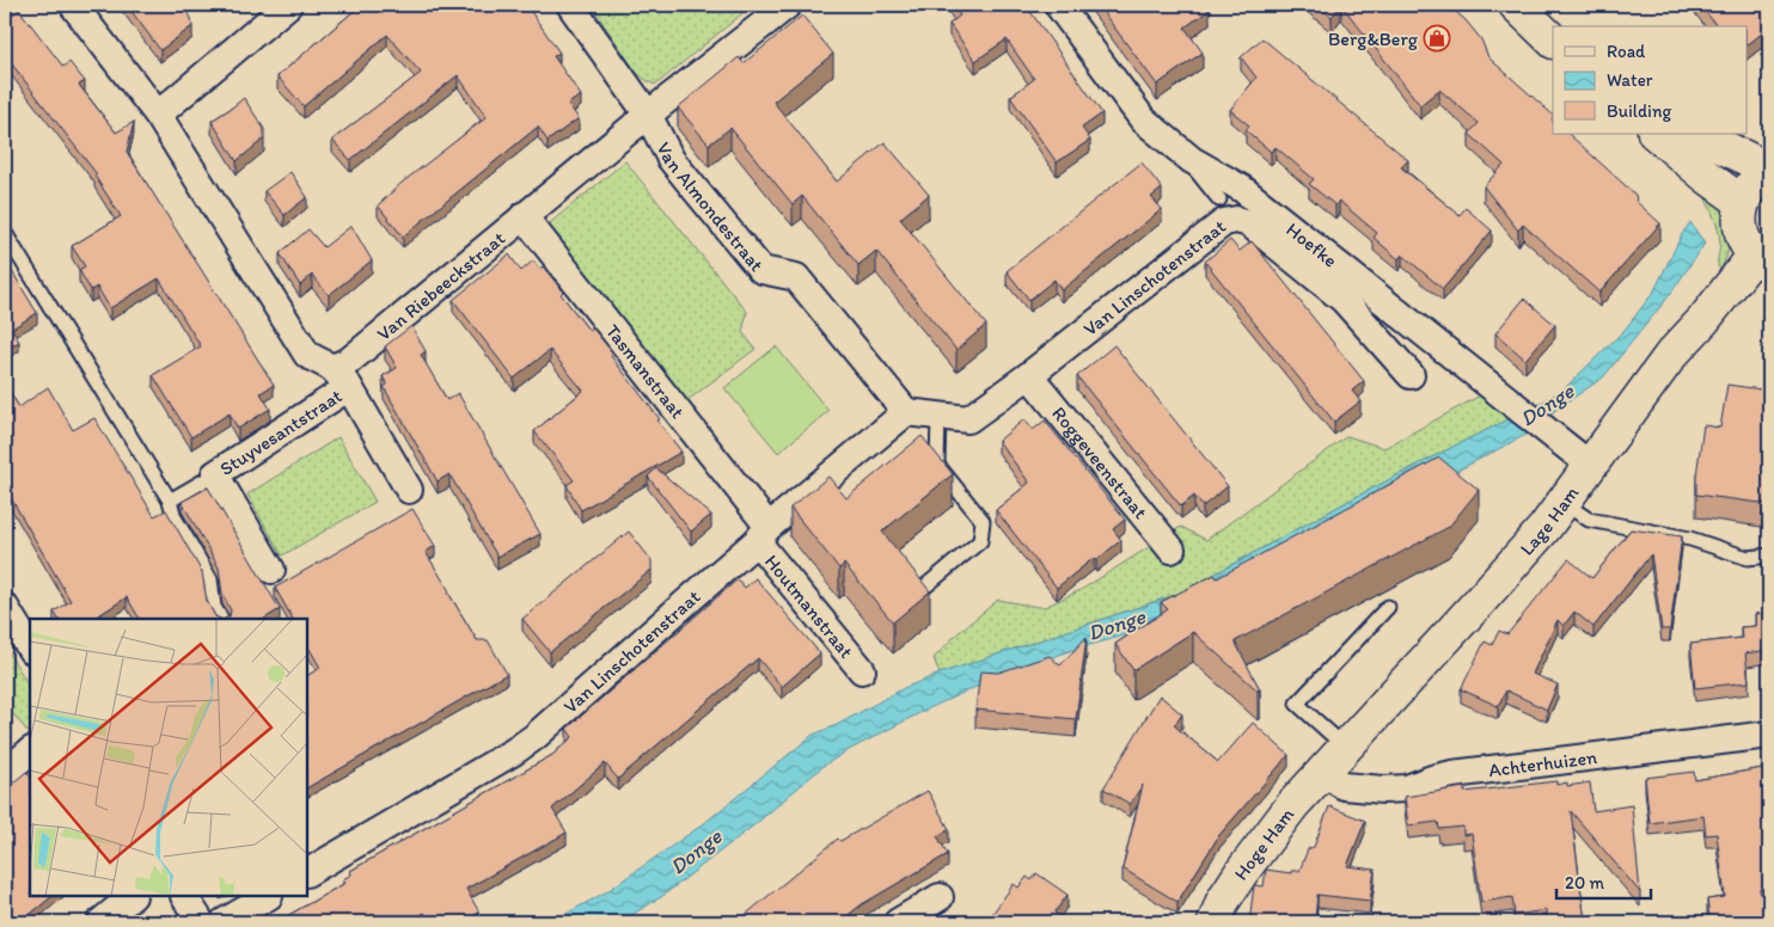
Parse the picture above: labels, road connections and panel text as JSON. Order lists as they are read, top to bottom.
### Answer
{
  "streets": {
    "street": [
      "Van Almondestraat",
      "Hoefke",
      "Van Linschotenstraat",
      "Van Riebeeckstraat",
      "Tasmanstraat",
      "Stuyvesantstraat",
      "Roggeveenstraat",
      "Lage Ham",
      "Houtmanstraat",
      "Achterhuizen",
      "Hoge Ham"
    ]
  },
  "crossings": [
    ["Van Almondestraat", "Van Linschotenstraat"],
    ["Van Almondestraat", "Van Riebeeckstraat"],
    ["Hoefke", "Lage Ham"],
    ["Van Linschotenstraat", "Tasmanstraat"],
    ["Van Linschotenstraat", "Roggeveenstraat"],
    ["Van Linschotenstraat", "Houtmanstraat"],
    ["Van Riebeeckstraat", "Tasmanstraat"],
    ["Van Riebeeckstraat", "Stuyvesantstraat"],
    ["Tasmanstraat", "Houtmanstraat"],
    ["Lage Ham", "Achterhuizen"],
    ["Lage Ham", "Hoge Ham"],
    ["Achterhuizen", "Hoge Ham"]
  ],
  "water": ["Donge"],
  "places": {
    "shop": ["Berg&Berg"]
  },
  "legend": ["Road", "Water", "Building"],
  "scale_bar": "20 m"
}
